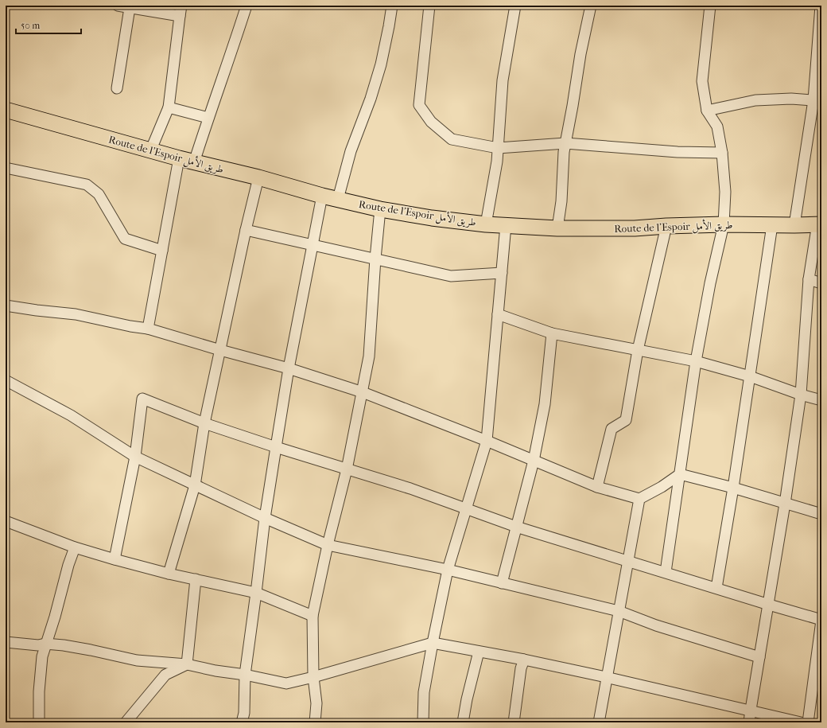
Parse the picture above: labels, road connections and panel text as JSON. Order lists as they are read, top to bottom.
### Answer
{
  "streets": {
    "highway": ["Route de l’Espoir طريق الأمل"]
  },
  "scale_bar": "50 m"
}
